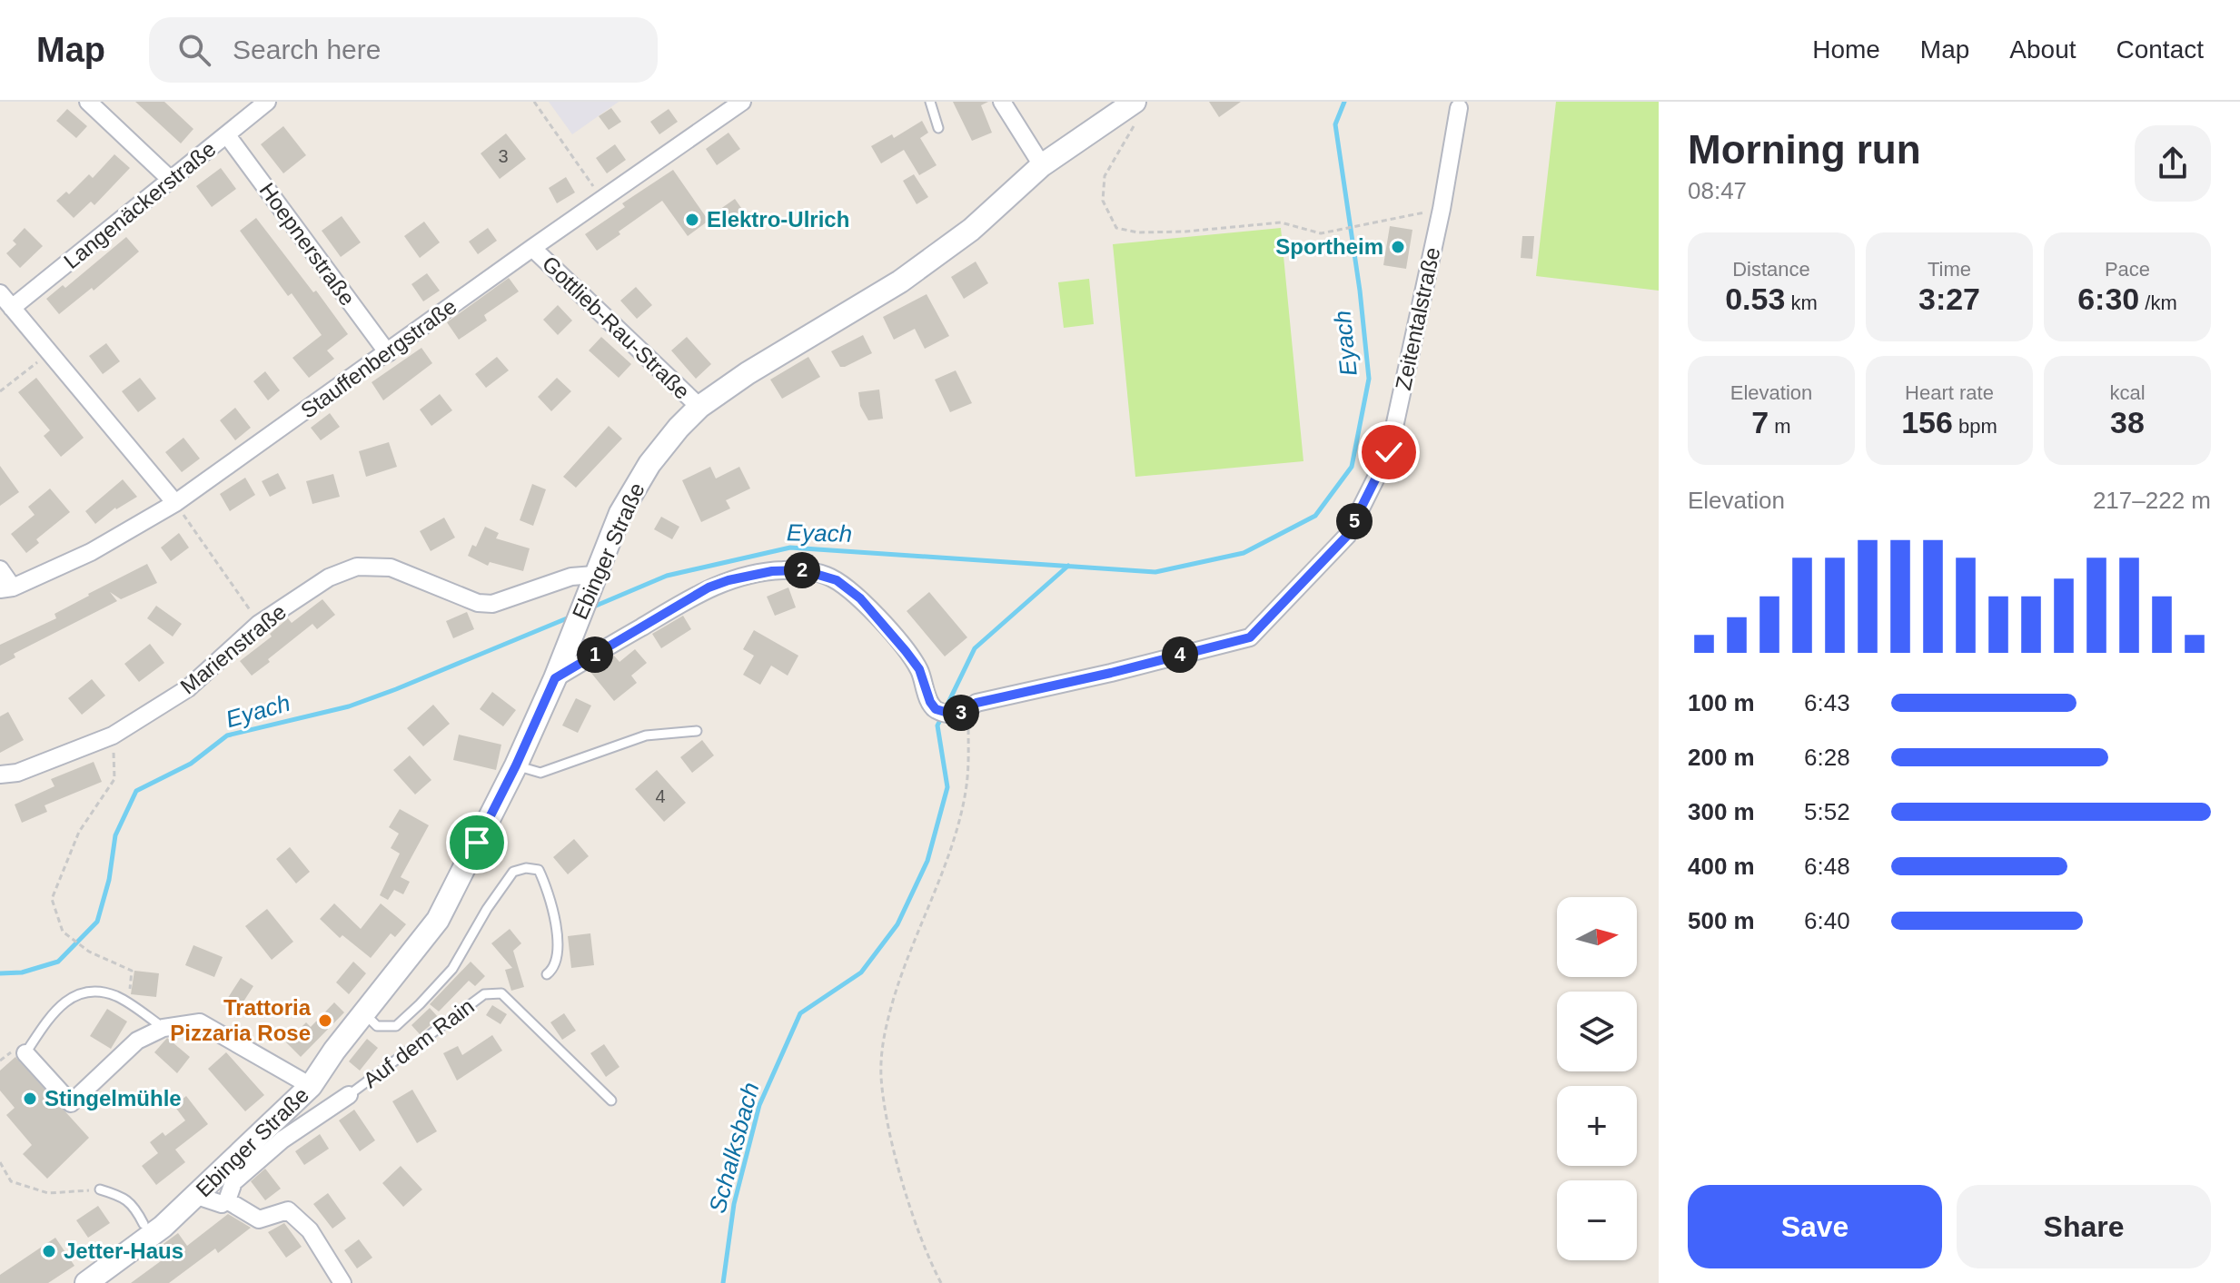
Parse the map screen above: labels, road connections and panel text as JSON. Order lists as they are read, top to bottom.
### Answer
{
  "streets": {
    "main road": ["Ebinger Straße"],
    "street": [
      "Langenäckerstraße",
      "Hoepnerstraße",
      "Zeitentalstraße",
      "Gottlieb-Rau-Straße",
      "Stauffenbergstraße",
      "Marienstraße",
      "Auf dem Rain"
    ]
  },
  "crossings": [
    ["Langenäckerstraße", "Hoepnerstraße"],
    ["Hoepnerstraße", "Stauffenbergstraße"],
    ["Gottlieb-Rau-Straße", "Stauffenbergstraße"],
    ["Gottlieb-Rau-Straße", "Ebinger Straße"],
    ["Ebinger Straße", "Marienstraße"]
  ],
  "water": ["Eyach", "Schalksbach"],
  "places": [
    "Elektro-Ulrich",
    "Sportheim",
    "Trattoria Pizzaria Rose",
    "Stingelmühle",
    "Jetter-Haus"
  ],
  "house_numbers": ["3", "4"],
  "north": "right",
  "page": {
    "header": "Map",
    "search": "Search here",
    "nav": [
      "Home",
      "Map",
      "About",
      "Contact"
    ],
    "heading": ["Morning run", "08:47"],
    "stats": [
      ["Distance", "0.53 km"],
      ["Time", "3:27"],
      ["Pace", "6:30 /km"],
      ["Elevation", "7 m"],
      ["Heart rate", "156 bpm"],
      ["kcal", "38"]
    ],
    "chart": ["Elevation", "217–222 m"],
    "pins": [
      "5",
      "2",
      "1",
      "4",
      "3"
    ],
    "list": [
      {
        "name": "100 m",
        "note": "6:43"
      },
      {
        "name": "200 m",
        "note": "6:28"
      },
      {
        "name": "300 m",
        "note": "5:52"
      },
      {
        "name": "400 m",
        "note": "6:48"
      },
      {
        "name": "500 m",
        "note": "6:40"
      }
    ],
    "map_buttons": ["+", "−"],
    "buttons": ["Save", "Share"]
  }
}
